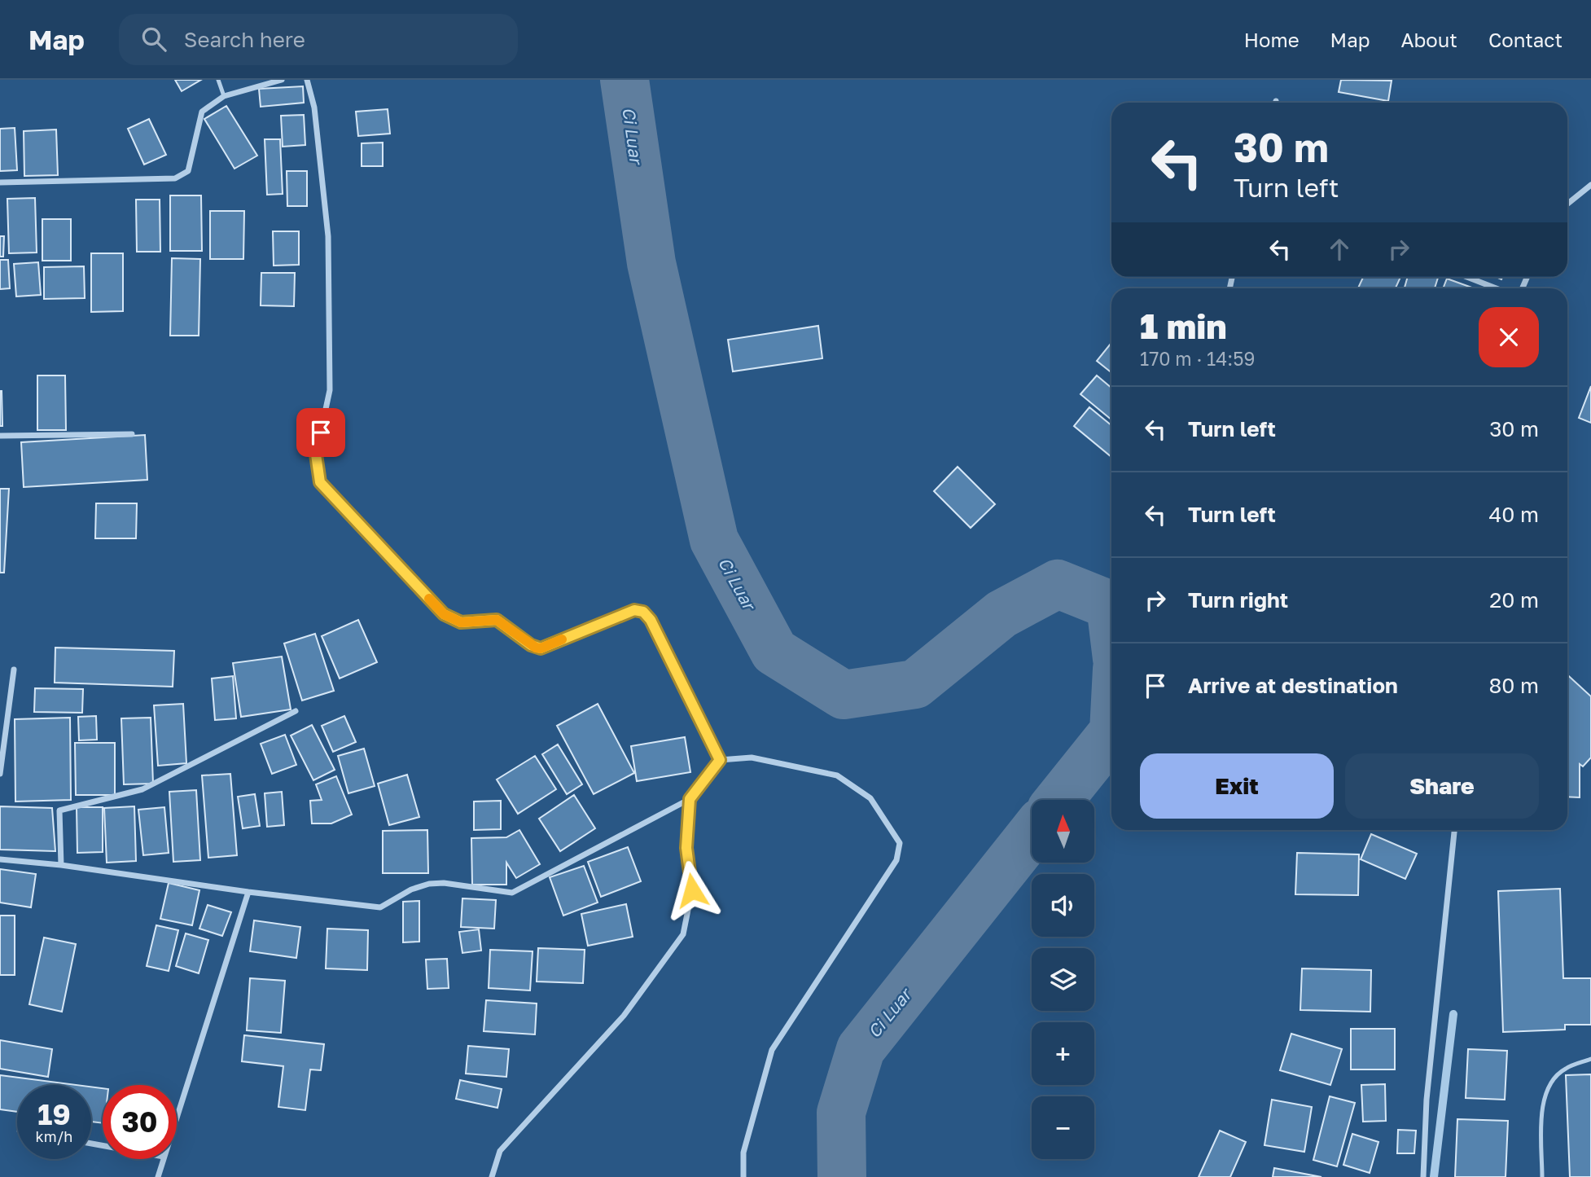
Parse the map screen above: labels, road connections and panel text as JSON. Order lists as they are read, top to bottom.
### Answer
{
  "water": ["Ci Luar"],
  "north": "top",
  "page": {
    "header": "Map",
    "search": "Search here",
    "nav": [
      "Home",
      "Map",
      "About",
      "Contact"
    ],
    "turn": ["30 m", "Turn left"],
    "heading": ["1 min", "170 m · 14:59"],
    "list": [
      {
        "name": "Turn left",
        "value": "30 m"
      },
      {
        "name": "Turn left",
        "value": "40 m"
      },
      {
        "name": "Turn right",
        "value": "20 m"
      },
      {
        "name": "Arrive at destination",
        "value": "80 m"
      }
    ],
    "buttons": ["Exit", "Share"],
    "map_buttons": ["+", "−"],
    "speed": "19 km/h",
    "limit": "30"
  }
}
